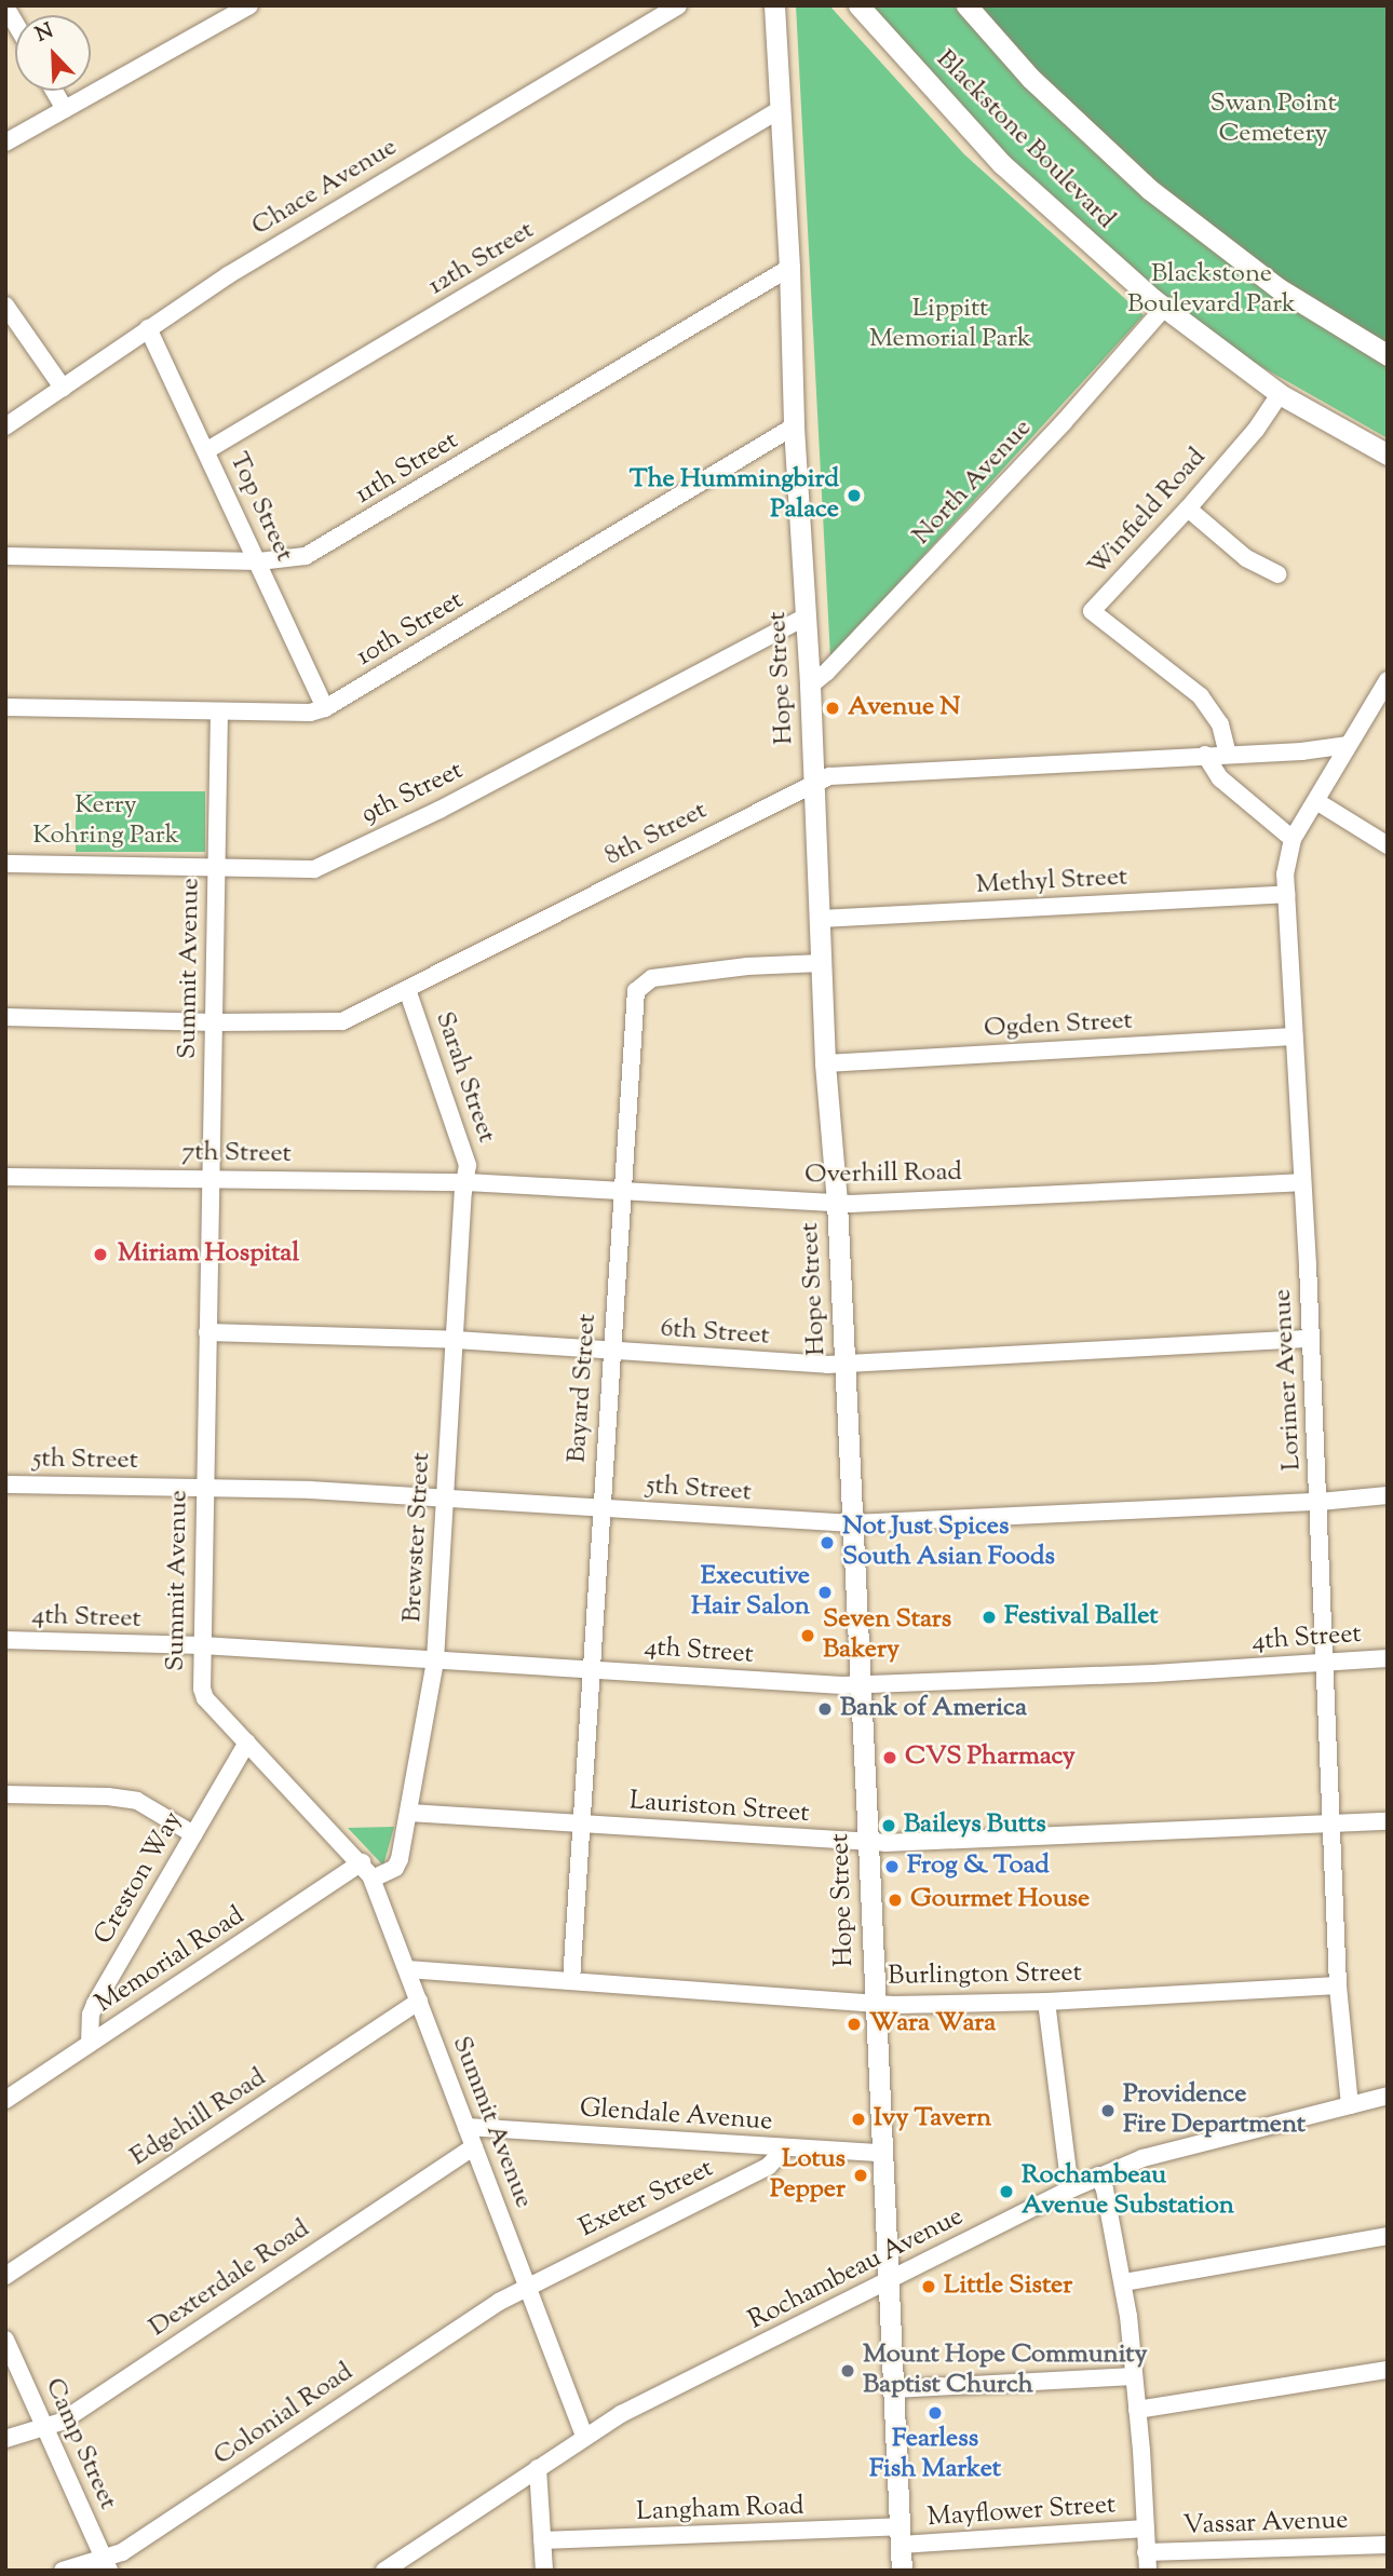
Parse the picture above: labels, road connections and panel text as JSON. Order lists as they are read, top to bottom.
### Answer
{
  "streets": {
    "main road": ["Blackstone Boulevard", "Hope Street"],
    "street": [
      "Chace Avenue",
      "12th Street",
      "11th Street",
      "North Avenue",
      "Top Street",
      "Winfield Road",
      "10th Street",
      "9th Street",
      "8th Street",
      "Methyl Street",
      "Summit Avenue",
      "Ogden Street",
      "Sarah Street",
      "7th Street",
      "Overhill Road",
      "6th Street",
      "Lorimer Avenue",
      "Bayard Street",
      "5th Street",
      "Brewster Street",
      "4th Street",
      "Lauriston Street",
      "Creston Way",
      "Memorial Road",
      "Burlington Street",
      "Glendale Avenue",
      "Edgehill Road",
      "Exeter Street",
      "Rochambeau Avenue",
      "Dexterdale Road",
      "Colonial Road",
      "Camp Street",
      "Langham Road",
      "Mayflower Street",
      "Vassar Avenue"
    ]
  },
  "crossings": [
    ["Blackstone Boulevard", "North Avenue"],
    ["Blackstone Boulevard", "Winfield Road"],
    ["Chace Avenue", "Top Street"],
    ["12th Street", "Top Street"],
    ["12th Street", "Hope Street"],
    ["11th Street", "Top Street"],
    ["11th Street", "Hope Street"],
    ["North Avenue", "Hope Street"],
    ["Top Street", "10th Street"],
    ["Winfield Road", "8th Street"],
    ["10th Street", "Hope Street"],
    ["10th Street", "Summit Avenue"],
    ["Hope Street", "9th Street"],
    ["Hope Street", "8th Street"],
    ["Hope Street", "Methyl Street"],
    ["Hope Street", "Ogden Street"],
    ["Hope Street", "Overhill Road"],
    ["Hope Street", "6th Street"],
    ["Hope Street", "Bayard Street"],
    ["Hope Street", "5th Street"],
    ["Hope Street", "4th Street"],
    ["Hope Street", "Lauriston Street"],
    ["Hope Street", "Burlington Street"],
    ["Hope Street", "Glendale Avenue"],
    ["Hope Street", "Rochambeau Avenue"],
    ["Hope Street", "Langham Road"],
    ["Hope Street", "Mayflower Street"],
    ["9th Street", "Summit Avenue"],
    ["8th Street", "Summit Avenue"],
    ["8th Street", "Sarah Street"],
    ["8th Street", "Lorimer Avenue"],
    ["Methyl Street", "Lorimer Avenue"],
    ["Summit Avenue", "7th Street"],
    ["Summit Avenue", "6th Street"],
    ["Summit Avenue", "5th Street"],
    ["Summit Avenue", "Brewster Street"],
    ["Summit Avenue", "4th Street"],
    ["Summit Avenue", "Creston Way"],
    ["Summit Avenue", "Memorial Road"],
    ["Summit Avenue", "Burlington Street"],
    ["Summit Avenue", "Glendale Avenue"],
    ["Summit Avenue", "Edgehill Road"],
    ["Summit Avenue", "Exeter Street"],
    ["Summit Avenue", "Rochambeau Avenue"],
    ["Summit Avenue", "Dexterdale Road"],
    ["Summit Avenue", "Colonial Road"],
    ["Ogden Street", "Lorimer Avenue"],
    ["Sarah Street", "7th Street"],
    ["Sarah Street", "Overhill Road"],
    ["Sarah Street", "Brewster Street"],
    ["7th Street", "Overhill Road"],
    ["7th Street", "Brewster Street"],
    ["Overhill Road", "Lorimer Avenue"],
    ["Overhill Road", "Bayard Street"],
    ["Overhill Road", "Brewster Street"],
    ["6th Street", "Lorimer Avenue"],
    ["6th Street", "Bayard Street"],
    ["6th Street", "Brewster Street"],
    ["Lorimer Avenue", "5th Street"],
    ["Lorimer Avenue", "4th Street"],
    ["Lorimer Avenue", "Lauriston Street"],
    ["Lorimer Avenue", "Burlington Street"],
    ["Lorimer Avenue", "Rochambeau Avenue"],
    ["Bayard Street", "5th Street"],
    ["Bayard Street", "4th Street"],
    ["Bayard Street", "Lauriston Street"],
    ["Bayard Street", "Burlington Street"],
    ["5th Street", "Brewster Street"],
    ["Brewster Street", "4th Street"],
    ["Brewster Street", "Lauriston Street"],
    ["Creston Way", "Memorial Road"],
    ["Glendale Avenue", "Exeter Street"],
    ["Exeter Street", "Colonial Road"],
    ["Dexterdale Road", "Camp Street"],
    ["Colonial Road", "Camp Street"],
    ["Langham Road", "Mayflower Street"]
  ],
  "parks": [
    "Swan Point Cemetery",
    "Blackstone Boulevard Park",
    "Lippitt Memorial Park",
    "Kerry Kohring Park"
  ],
  "places": [
    "The Hummingbird Palace",
    "Avenue N",
    "Miriam Hospital",
    "Not Just Spices South Asian Foods",
    "Executive Hair Salon",
    "Festival Ballet",
    "Seven Stars Bakery",
    "Bank of America",
    "CVS Pharmacy",
    "Baileys Butts",
    "Frog & Toad",
    "Gourmet House",
    "Wara Wara",
    "Providence Fire Department",
    "Ivy Tavern",
    "Lotus Pepper",
    "Rochambeau Avenue Substation",
    "Little Sister",
    "Mount Hope Community Baptist Church",
    "Fearless Fish Market"
  ],
  "north": "top left"
}
